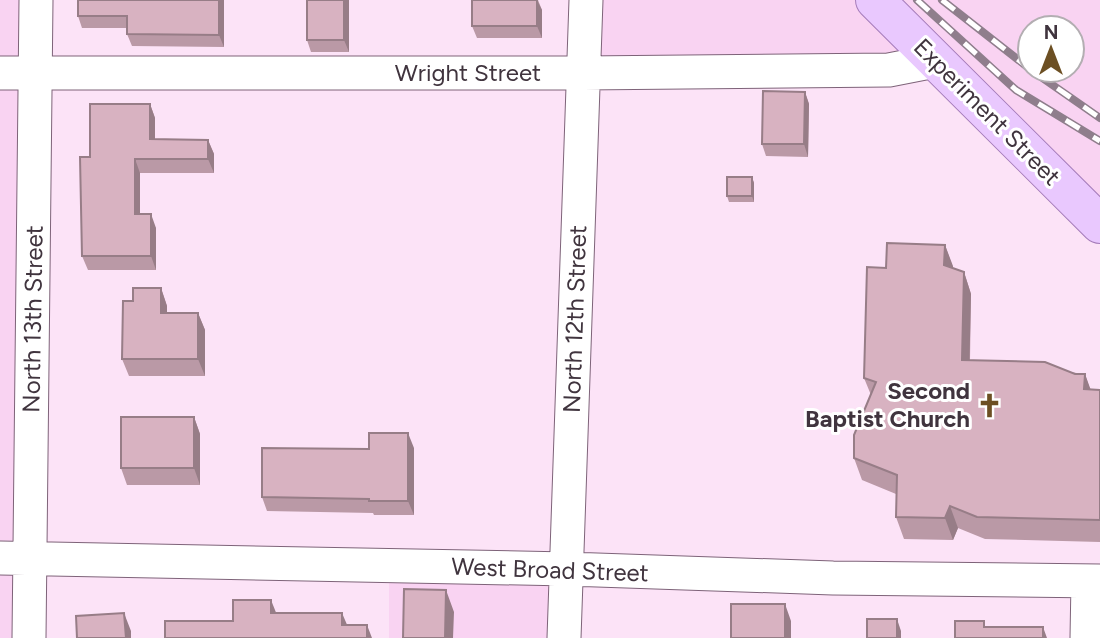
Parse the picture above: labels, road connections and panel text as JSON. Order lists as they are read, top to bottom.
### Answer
{
  "streets": {
    "main road": ["Experiment Street"],
    "street": [
      "Wright Street",
      "North 13th Street",
      "North 12th Street",
      "West Broad Street"
    ]
  },
  "crossings": [
    ["Wright Street", "Experiment Street"],
    ["Wright Street", "North 13th Street"],
    ["Wright Street", "North 12th Street"],
    ["North 13th Street", "West Broad Street"],
    ["North 12th Street", "West Broad Street"]
  ],
  "places": {
    "church": ["Second Baptist Church"]
  },
  "north": "top"
}
